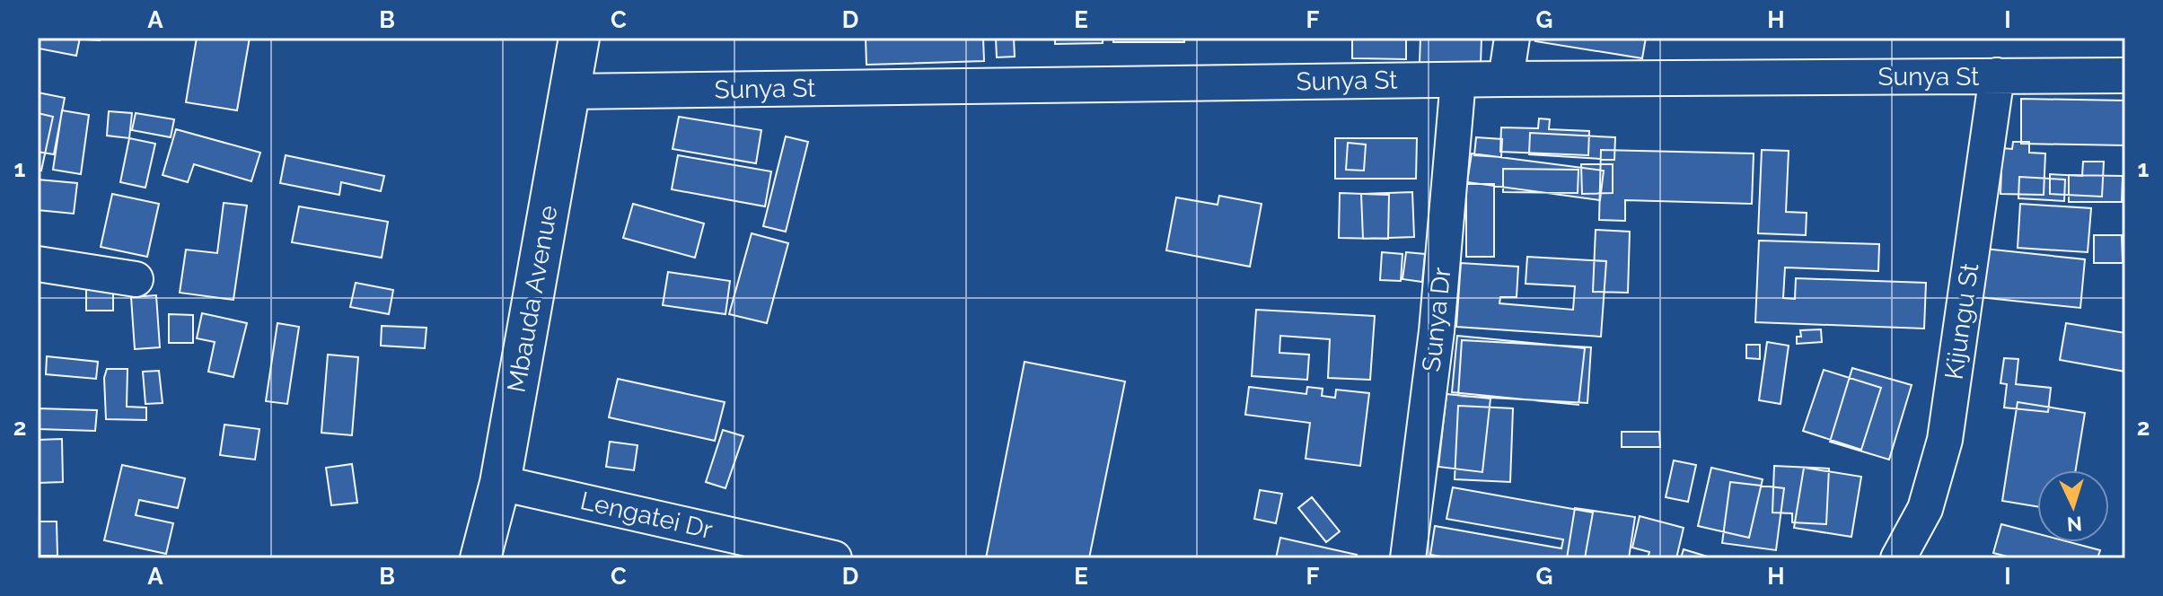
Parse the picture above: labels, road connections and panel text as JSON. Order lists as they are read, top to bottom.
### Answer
{
  "streets": {
    "street": [
      "Sunya St",
      "Mbauda Avenue",
      "Sunya Dr",
      "Kijungu St",
      "Lengatei Dr"
    ]
  },
  "crossings": [
    ["Sunya St", "Mbauda Avenue"],
    ["Sunya St", "Sunya Dr"],
    ["Sunya St", "Kijungu St"],
    ["Mbauda Avenue", "Lengatei Dr"]
  ],
  "north": "bottom",
  "grid": {
    "columns": [
      "A",
      "B",
      "C",
      "D",
      "E",
      "F",
      "G",
      "H",
      "I"
    ],
    "rows": ["1", "2"]
  }
}
